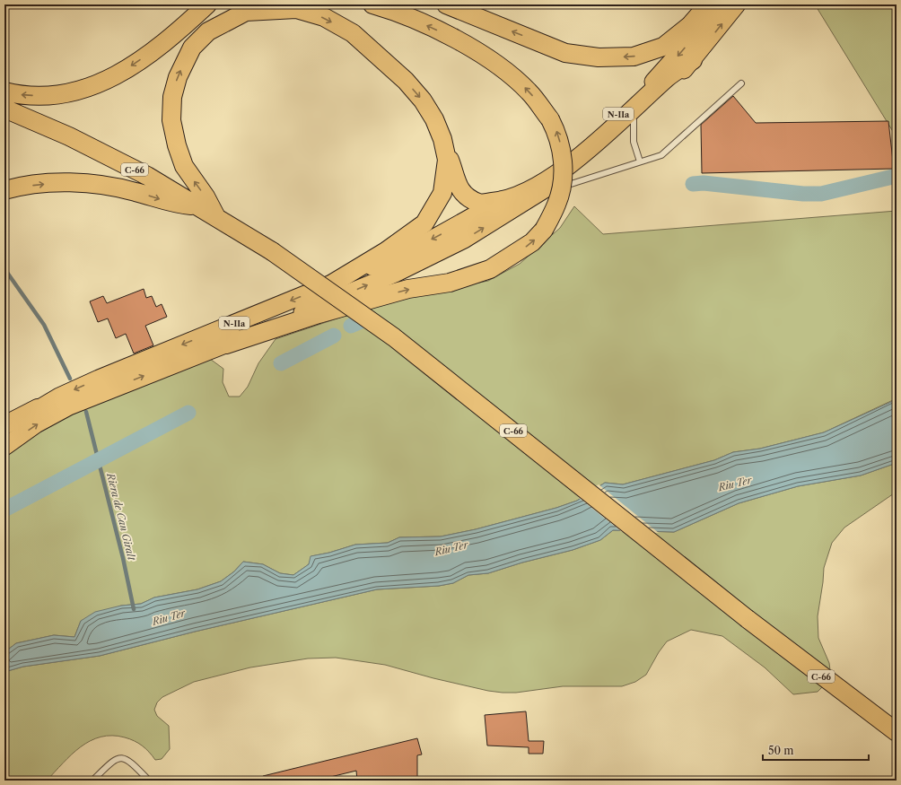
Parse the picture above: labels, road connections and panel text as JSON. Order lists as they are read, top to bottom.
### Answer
{
  "streets": {
    "highway": ["C-66"],
    "main road": ["N-IIa"]
  },
  "water": ["Riu Ter", "Riera de Can Giralt"],
  "scale_bar": "50 m"
}
